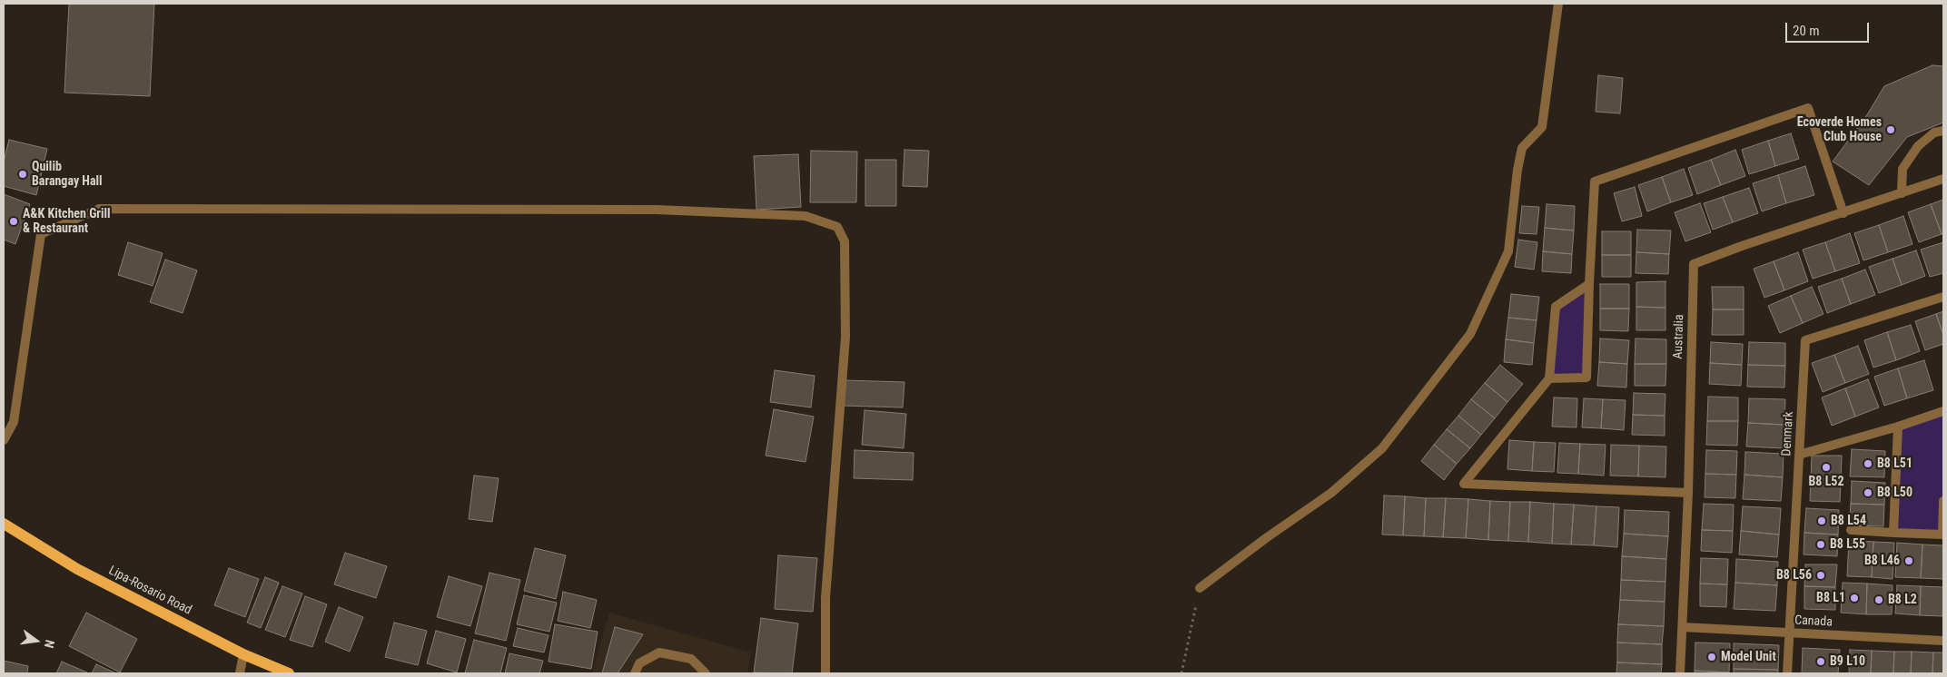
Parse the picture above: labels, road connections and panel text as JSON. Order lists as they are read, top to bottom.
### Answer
{
  "streets": {
    "main road": ["Lipa-Rosario Road"],
    "street": ["Australia", "Denmark", "Canada"]
  },
  "crossings": [
    ["Australia", "Canada"],
    ["Denmark", "Canada"]
  ],
  "places": [
    "Ecoverde Homes Club House",
    "Quilib Barangay Hall",
    "A&K Kitchen Grill & Restaurant",
    "B8 L51",
    "B8 L52",
    "B8 L50",
    "B8 L54",
    "B8 L55",
    "B8 L46",
    "B8 L56",
    "B8 L1",
    "B8 L2",
    "Model Unit",
    "B9 L10"
  ],
  "scale_bar": "20 m",
  "north": "right"
}
